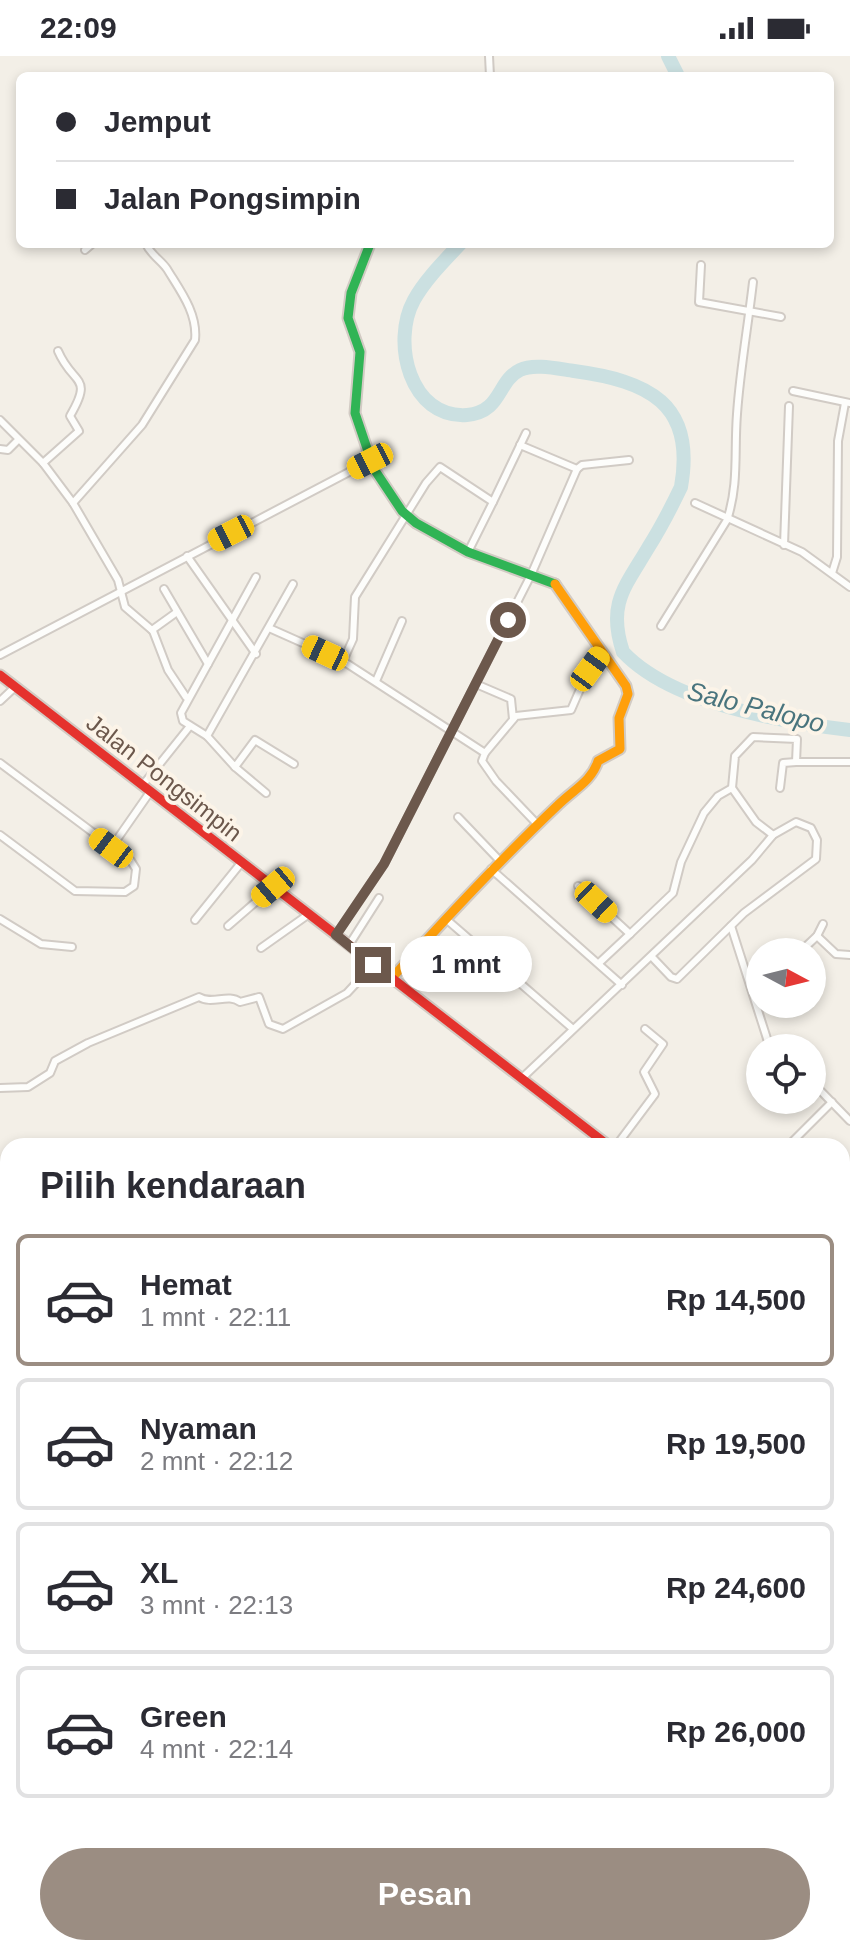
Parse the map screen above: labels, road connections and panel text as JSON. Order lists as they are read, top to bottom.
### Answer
{
  "streets": {
    "street": ["Jalan Pongsimpin"]
  },
  "water": ["Salo Palopo"],
  "north": "right",
  "page": {
    "status": "22:09",
    "banner": ["Jemput", "Jalan Pongsimpin"],
    "bubble": "1 mnt",
    "heading": "Pilih kendaraan",
    "list": [
      {
        "name": "Hemat",
        "note": "1 mnt · 22:11",
        "value": "Rp 14,500"
      },
      {
        "name": "Nyaman",
        "note": "2 mnt · 22:12",
        "value": "Rp 19,500"
      },
      {
        "name": "XL",
        "note": "3 mnt · 22:13",
        "value": "Rp 24,600"
      },
      {
        "name": "Green",
        "note": "4 mnt · 22:14",
        "value": "Rp 26,000"
      }
    ],
    "buttons": "Pesan"
  }
}
